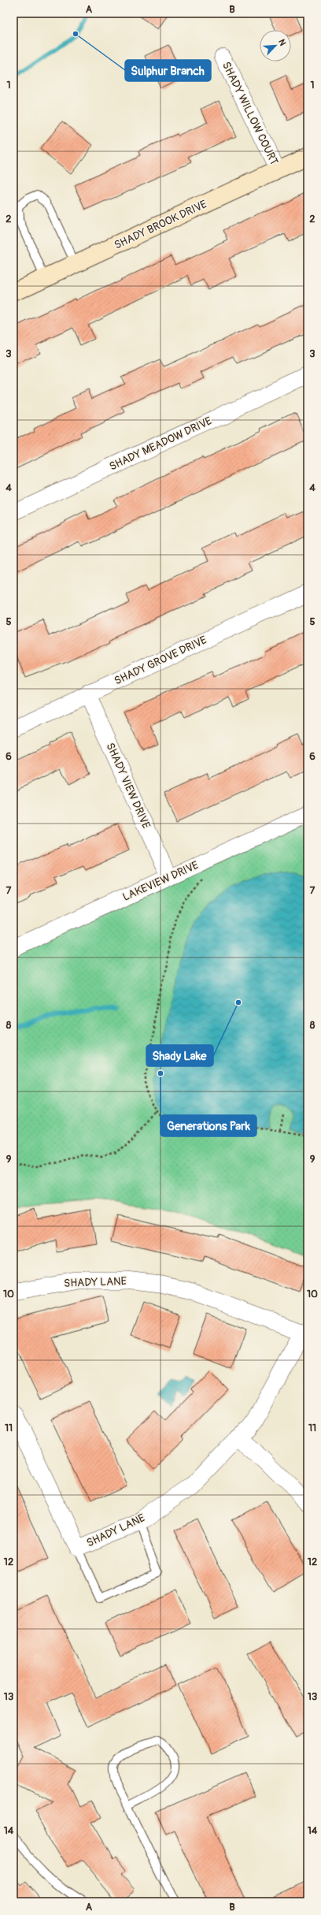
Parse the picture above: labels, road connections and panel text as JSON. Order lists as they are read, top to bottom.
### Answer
{
  "streets": {
    "street": [
      "SHADY WILLOW COURT",
      "SHADY BROOK DRIVE",
      "SHADY MEADOW DRIVE",
      "SHADY GROVE DRIVE",
      "SHADY VIEW DRIVE",
      "LAKEVIEW DRIVE",
      "SHADY LANE"
    ]
  },
  "crossings": [
    ["SHADY WILLOW COURT", "SHADY BROOK DRIVE"],
    ["SHADY GROVE DRIVE", "SHADY VIEW DRIVE"],
    ["SHADY VIEW DRIVE", "LAKEVIEW DRIVE"]
  ],
  "places": ["Sulphur Branch", "Shady Lake", "Generations Park"],
  "north": "top right",
  "grid": {
    "columns": ["A", "B"],
    "rows": [
      "1",
      "2",
      "3",
      "4",
      "5",
      "6",
      "7",
      "8",
      "9",
      "10",
      "11",
      "12",
      "13",
      "14"
    ]
  }
}
